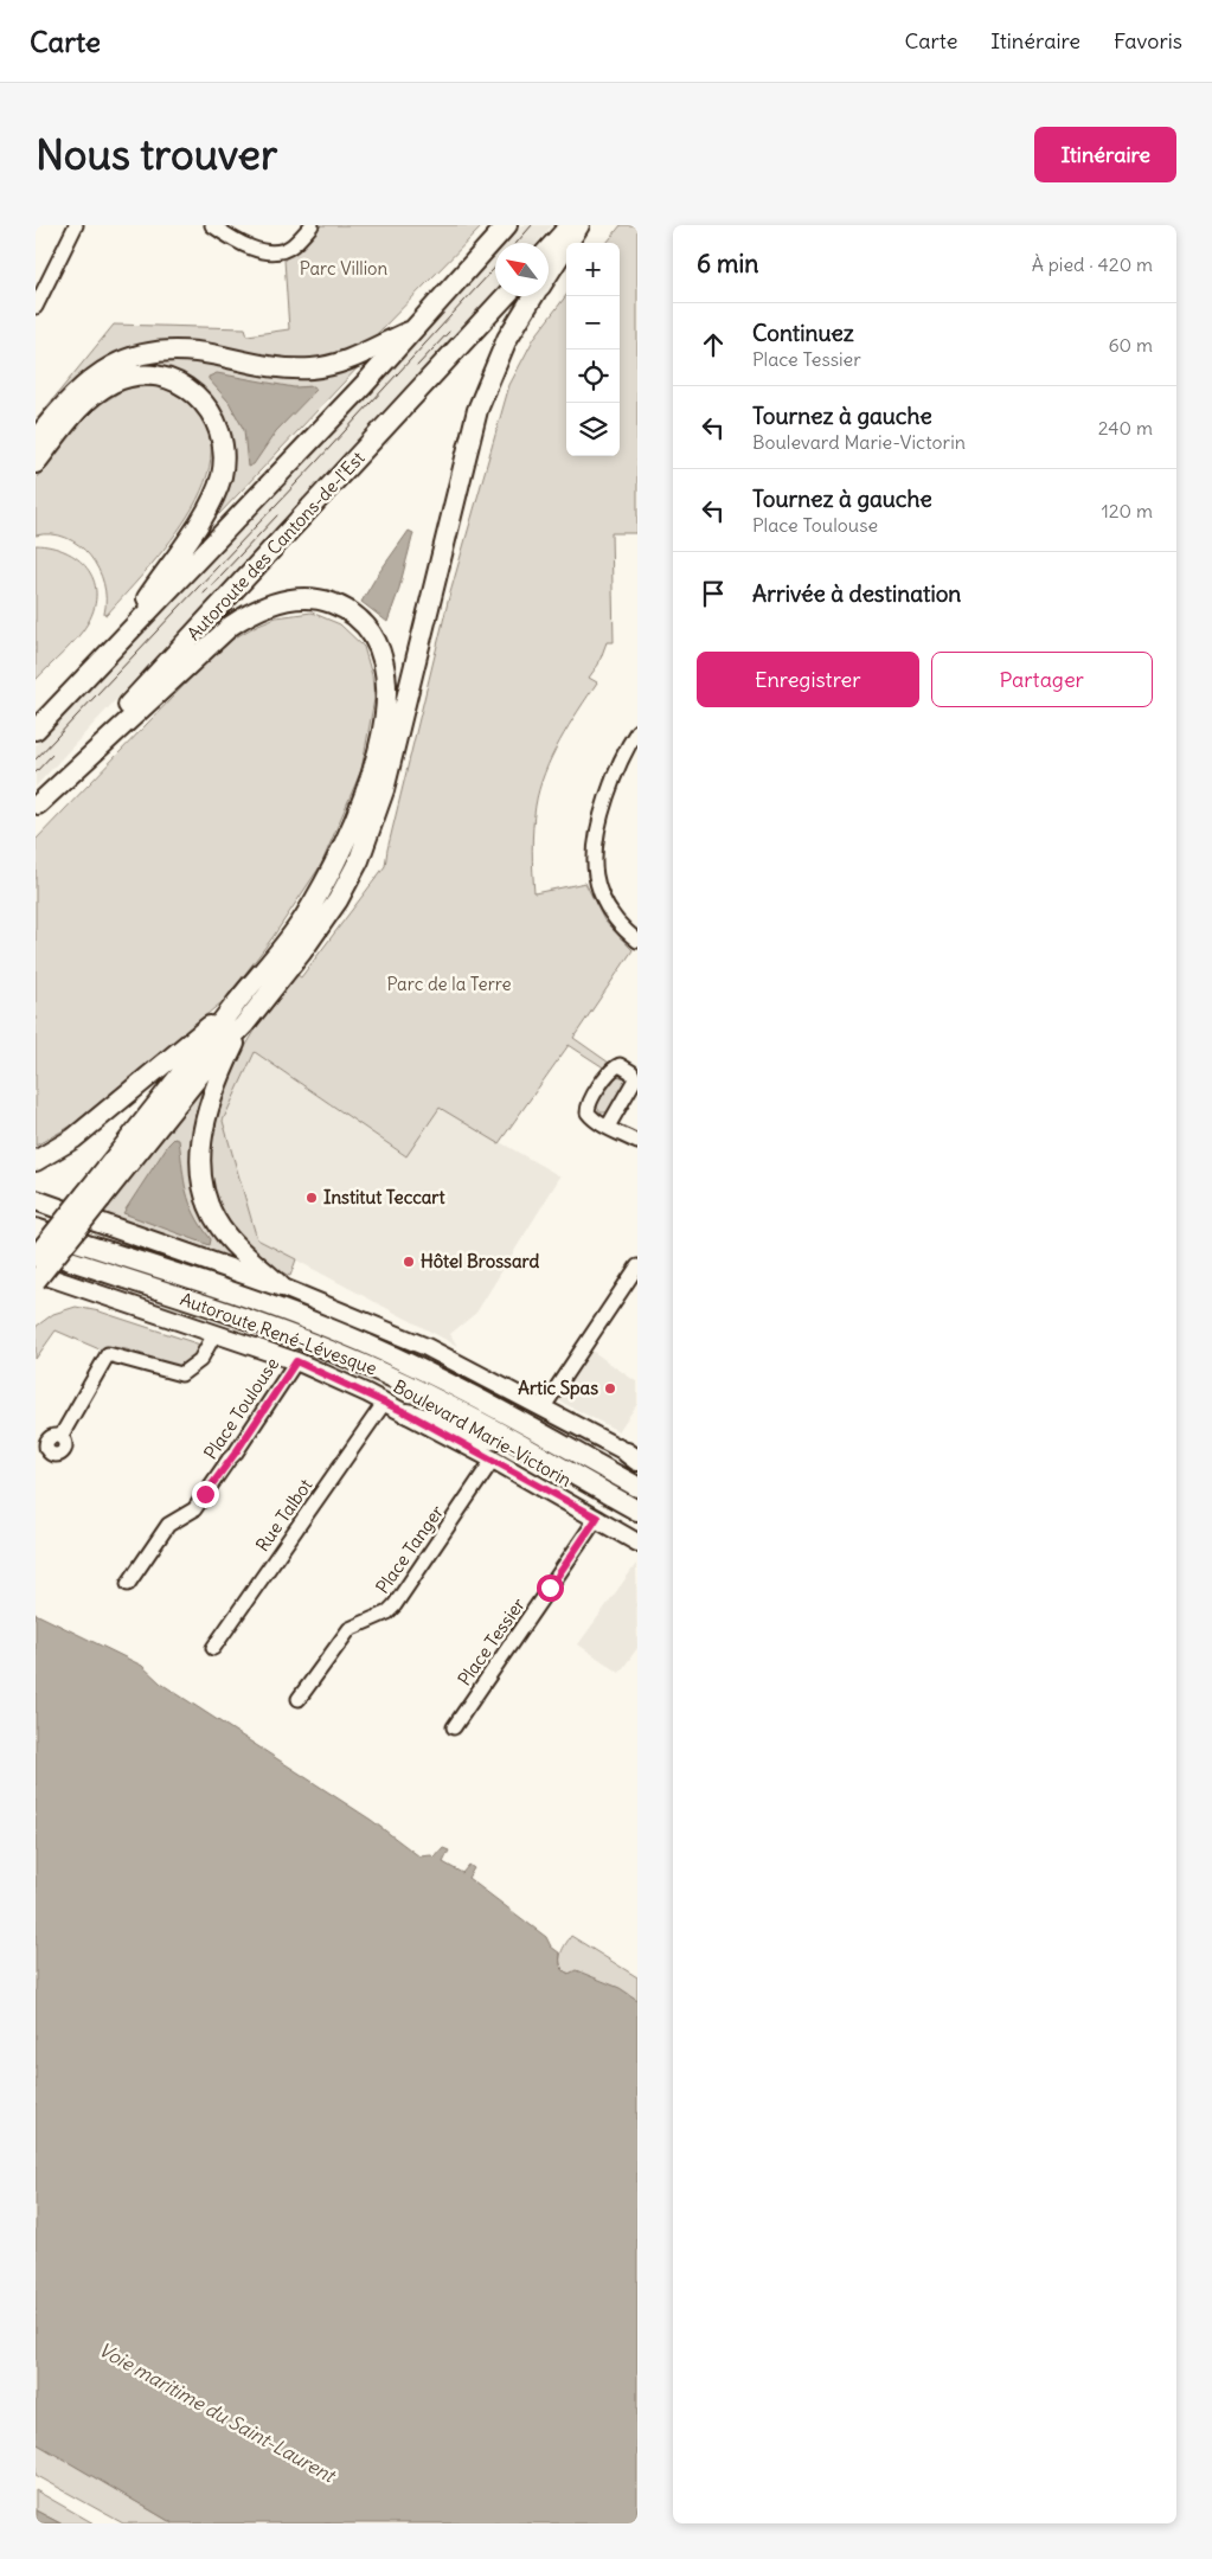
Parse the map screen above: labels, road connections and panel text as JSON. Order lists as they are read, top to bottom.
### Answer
{
  "streets": {
    "highway": ["Autoroute des Cantons-de-l'Est", "Autoroute René-Lévesque"],
    "main road": ["Boulevard Marie-Victorin"],
    "street": [
      "Place Toulouse",
      "Rue Talbot",
      "Place Tanger",
      "Place Tessier"
    ]
  },
  "crossings": [
    ["Place Toulouse", "Boulevard Marie-Victorin"],
    ["Boulevard Marie-Victorin", "Rue Talbot"],
    ["Boulevard Marie-Victorin", "Place Tanger"],
    ["Boulevard Marie-Victorin", "Place Tessier"]
  ],
  "water": ["Voie maritime du Saint-Laurent"],
  "parks": ["Parc Villion", "Parc de la Terre"],
  "places": ["Institut Teccart", "Hôtel Brossard", "Artic Spas"],
  "north": "top left",
  "page": {
    "header": "Carte",
    "nav": ["Carte", "Itinéraire", "Favoris"],
    "buttons": [
      "Itinéraire",
      ["Enregistrer", "Partager"]
    ],
    "title": "Nous trouver",
    "heading": ["6 min", "À pied · 420 m"],
    "map_buttons": ["+", "−"],
    "list": [
      ["Continuez", "Place Tessier", "60 m"],
      ["Tournez à gauche", "Boulevard Marie-Victorin", "240 m"],
      ["Tournez à gauche", "Place Toulouse", "120 m"],
      "Arrivée à destination"
    ]
  }
}
